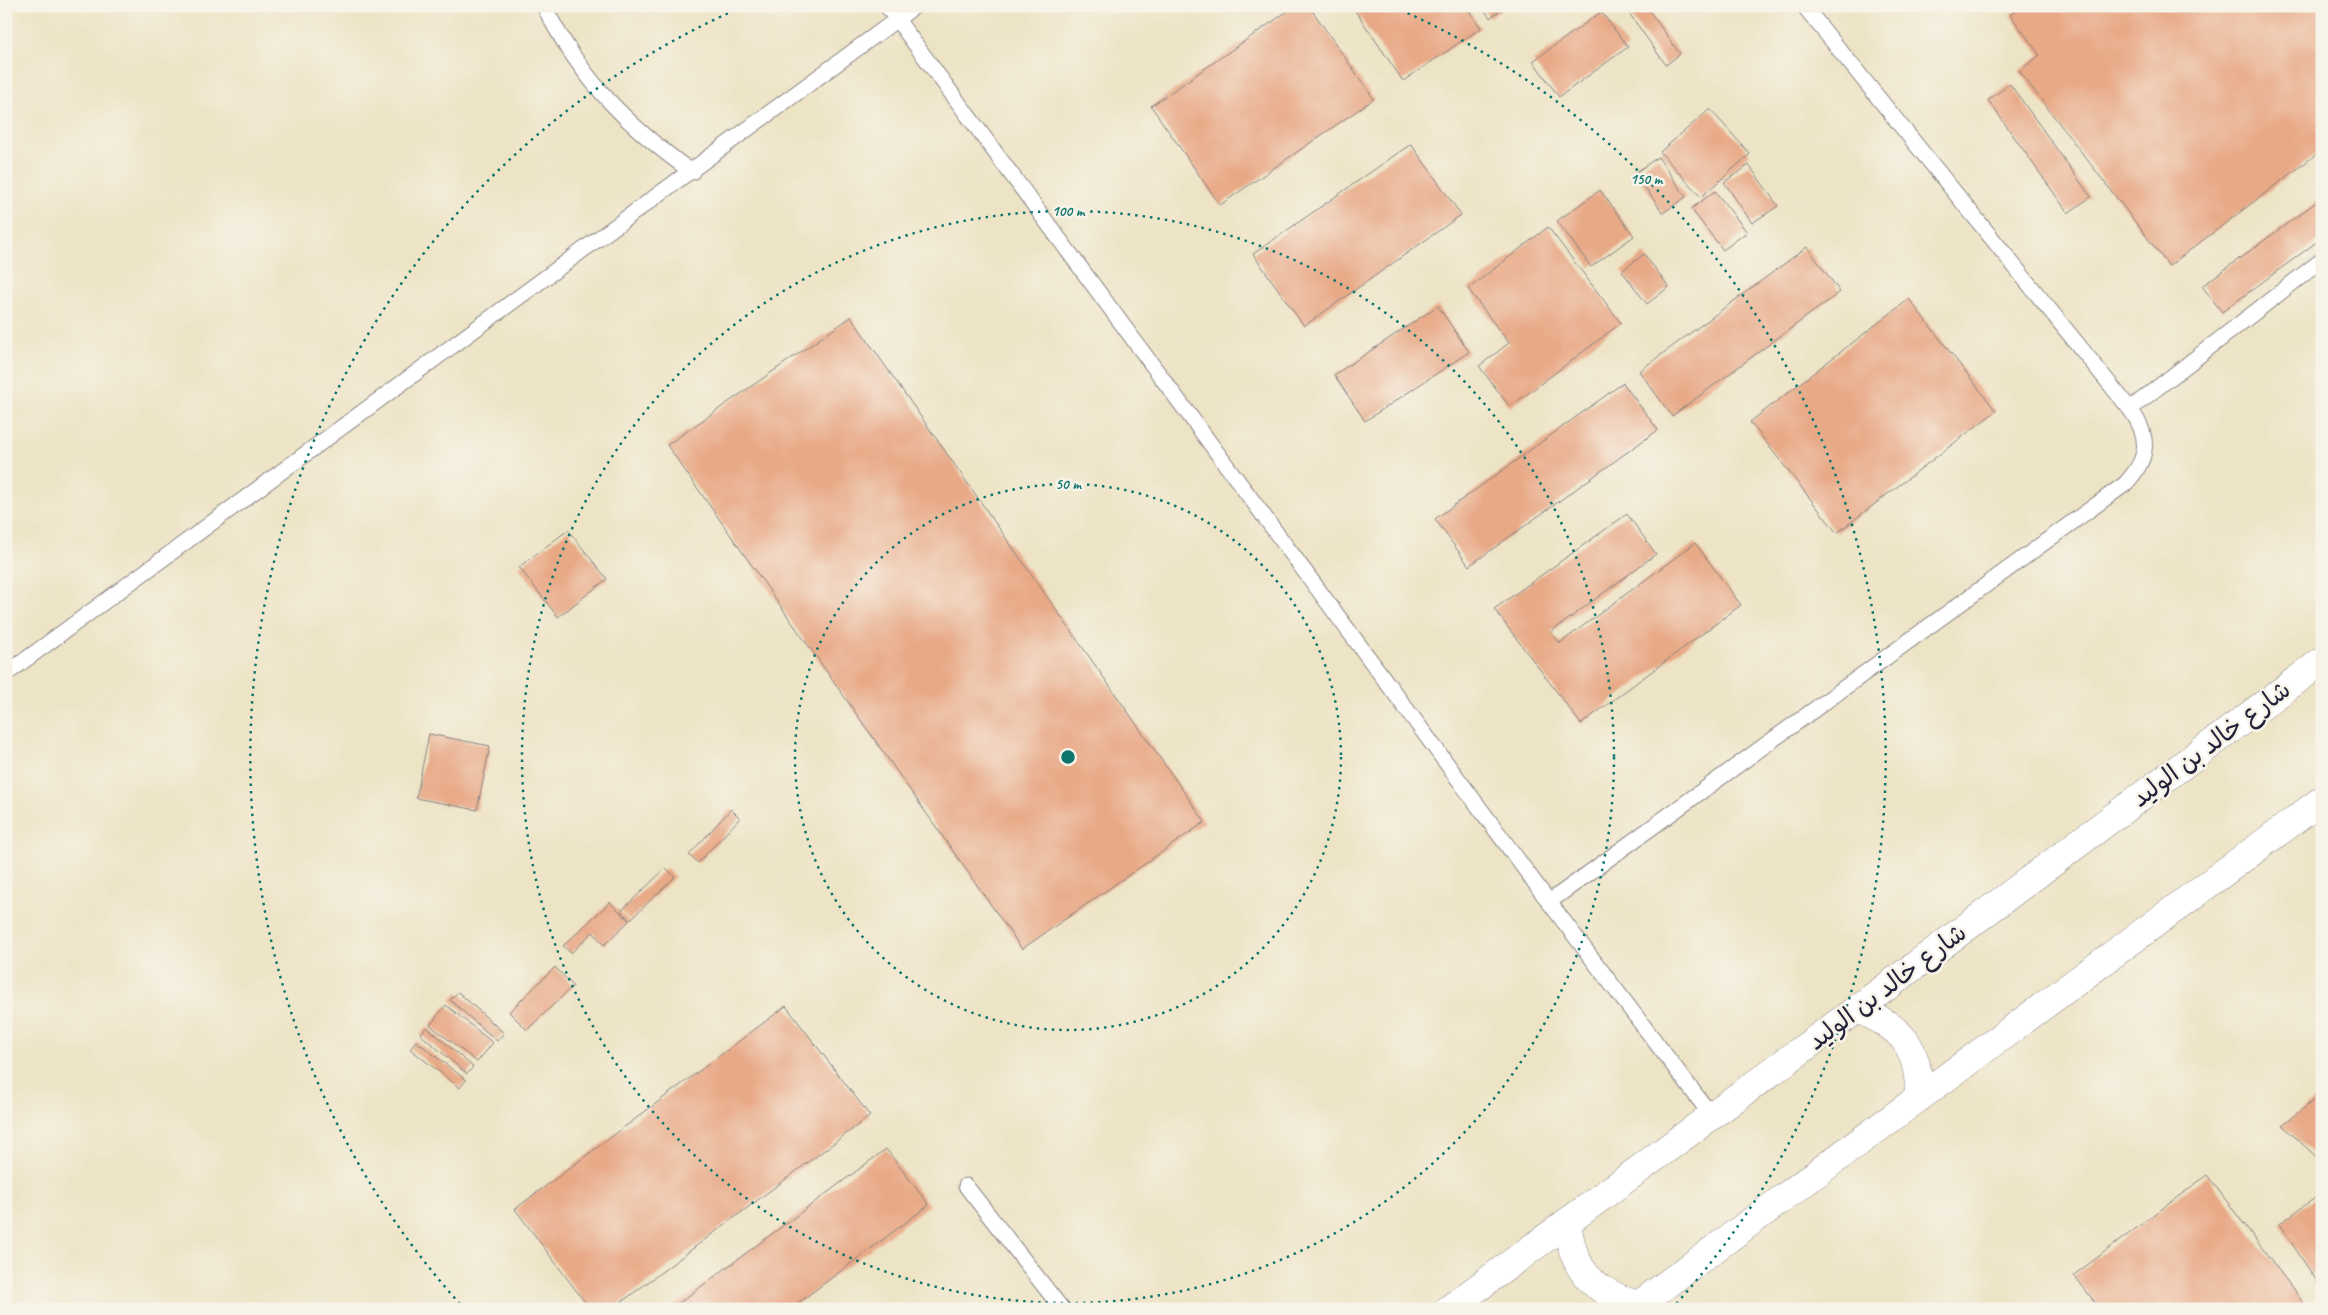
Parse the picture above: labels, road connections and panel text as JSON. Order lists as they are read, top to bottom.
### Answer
{
  "streets": {
    "main road": ["شارع خالد بن الوليد"]
  },
  "rings": ["150 m", "100 m", "50 m"]
}
